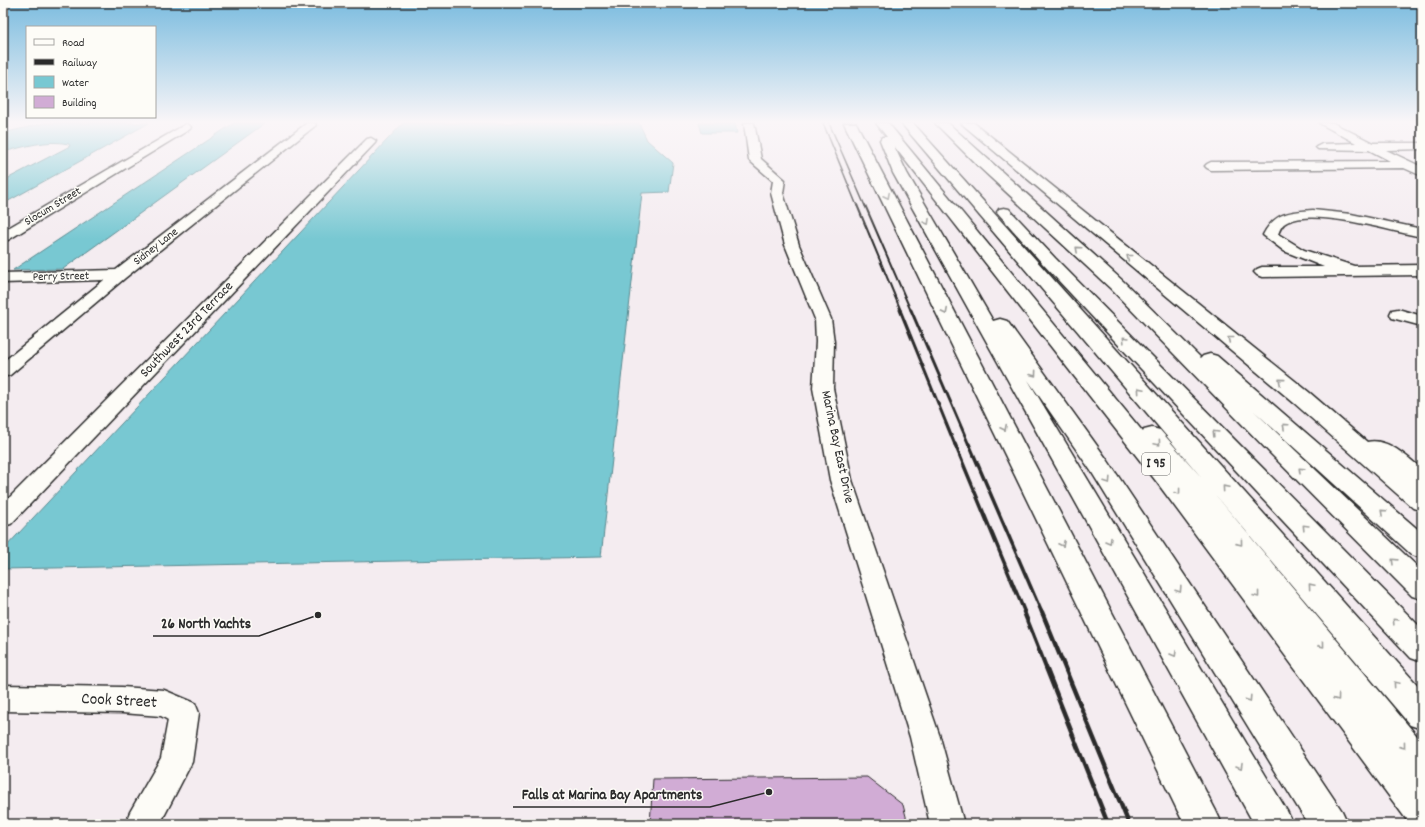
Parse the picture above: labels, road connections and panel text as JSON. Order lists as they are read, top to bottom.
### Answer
{
  "streets": {
    "highway": ["I 95"],
    "street": [
      "Slocum Street",
      "Sidney Lane",
      "Perry Street",
      "Southwest 23rd Terrace",
      "Marina Bay East Drive",
      "Cook Street"
    ]
  },
  "crossings": [
    ["Sidney Lane", "Perry Street"]
  ],
  "places": ["26 North Yachts", "Falls at Marina Bay Apartments"],
  "legend": [
    "Road",
    "Railway",
    "Water",
    "Building"
  ]
}
